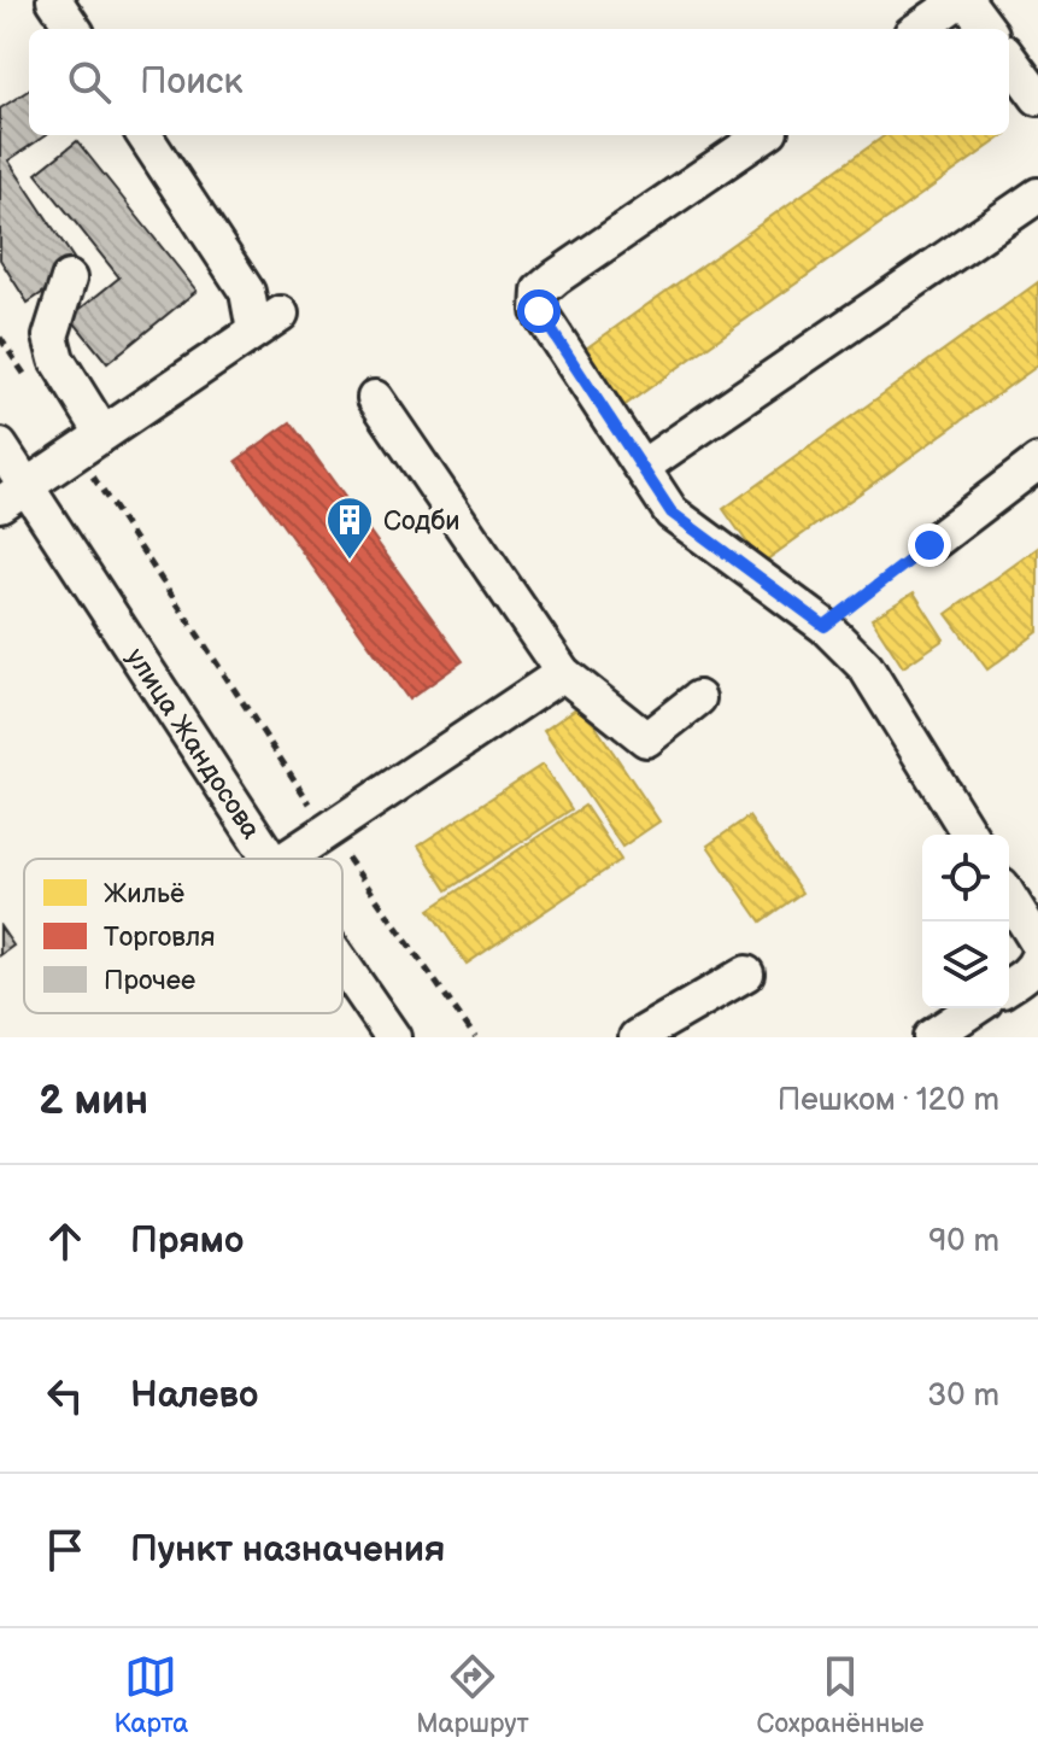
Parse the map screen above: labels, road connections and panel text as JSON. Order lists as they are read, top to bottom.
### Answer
{
  "streets": {
    "street": ["улица Жандосова"]
  },
  "places": {
    "building": ["Содби"]
  },
  "legend": ["Жильё", "Торговля", "Прочее"],
  "page": {
    "search": "Поиск",
    "heading": ["2 мин", "Пешком · 120 m"],
    "list": [
      ["Прямо", "90 m"],
      ["Налево", "30 m"],
      "Пункт назначения"
    ],
    "nav": ["Карта", "Маршрут", "Сохранённые"]
  }
}
